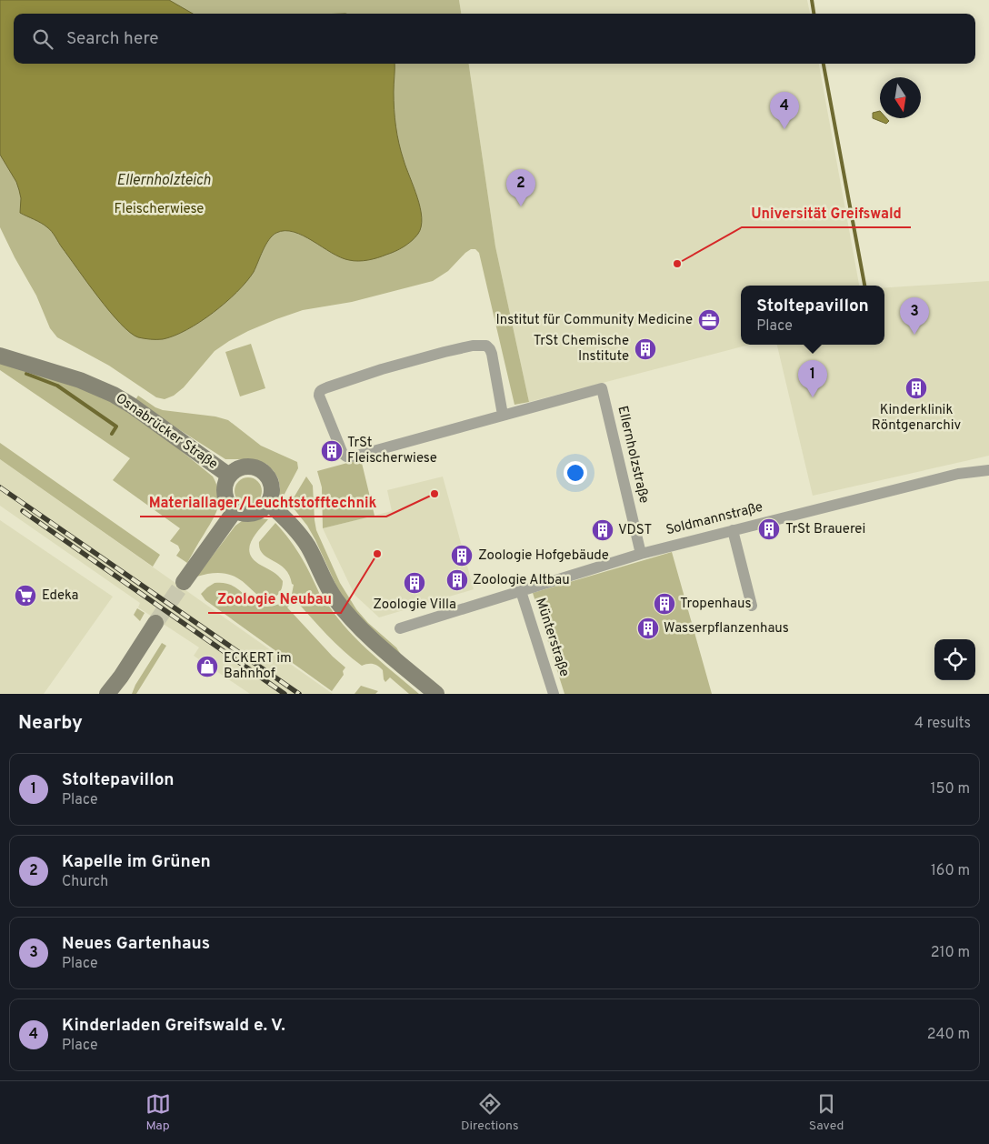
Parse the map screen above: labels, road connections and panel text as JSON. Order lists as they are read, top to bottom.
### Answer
{
  "streets": {
    "main road": ["Osnabrücker Straße"],
    "street": ["Ellernholzstraße", "Soldmannstraße", "Münterstraße"]
  },
  "crossings": [
    ["Ellernholzstraße", "Soldmannstraße"],
    ["Soldmannstraße", "Münterstraße"]
  ],
  "water": ["Ellernholzteich"],
  "parks": ["Fleischerwiese"],
  "places": {
    "other": ["Universität Greifswald", "Materiallager/Leuchtstofftechnik", "Zoologie Neubau"],
    "office": ["Institut für Community Medicine"],
    "building": [
      "TrSt Chemische Institute",
      "Kinderklinik Röntgenarchiv",
      "TrSt Fleischerwiese",
      "TrSt Brauerei",
      "VDST",
      "Zoologie Hofgebäude",
      "Zoologie Altbau",
      "Zoologie Villa",
      "Tropenhaus",
      "Wasserpflanzenhaus"
    ],
    "supermarket": ["Edeka"],
    "shop": ["ECKERT im Bahnhof"]
  },
  "north": "bottom",
  "page": {
    "search": "Search here",
    "pins": [
      "4",
      "2",
      "3",
      "1"
    ],
    "popup": ["Stoltepavillon", "Place"],
    "heading": ["Nearby", "4 results"],
    "list": [
      {
        "mark": "1",
        "name": "Stoltepavillon",
        "note": "Place",
        "value": "150 m"
      },
      {
        "mark": "2",
        "name": "Kapelle im Grünen",
        "note": "Church",
        "value": "160 m"
      },
      {
        "mark": "3",
        "name": "Neues Gartenhaus",
        "note": "Place",
        "value": "210 m"
      },
      {
        "mark": "4",
        "name": "Kinderladen Greifswald e. V.",
        "note": "Place",
        "value": "240 m"
      }
    ],
    "nav": ["Map", "Directions", "Saved"]
  }
}
